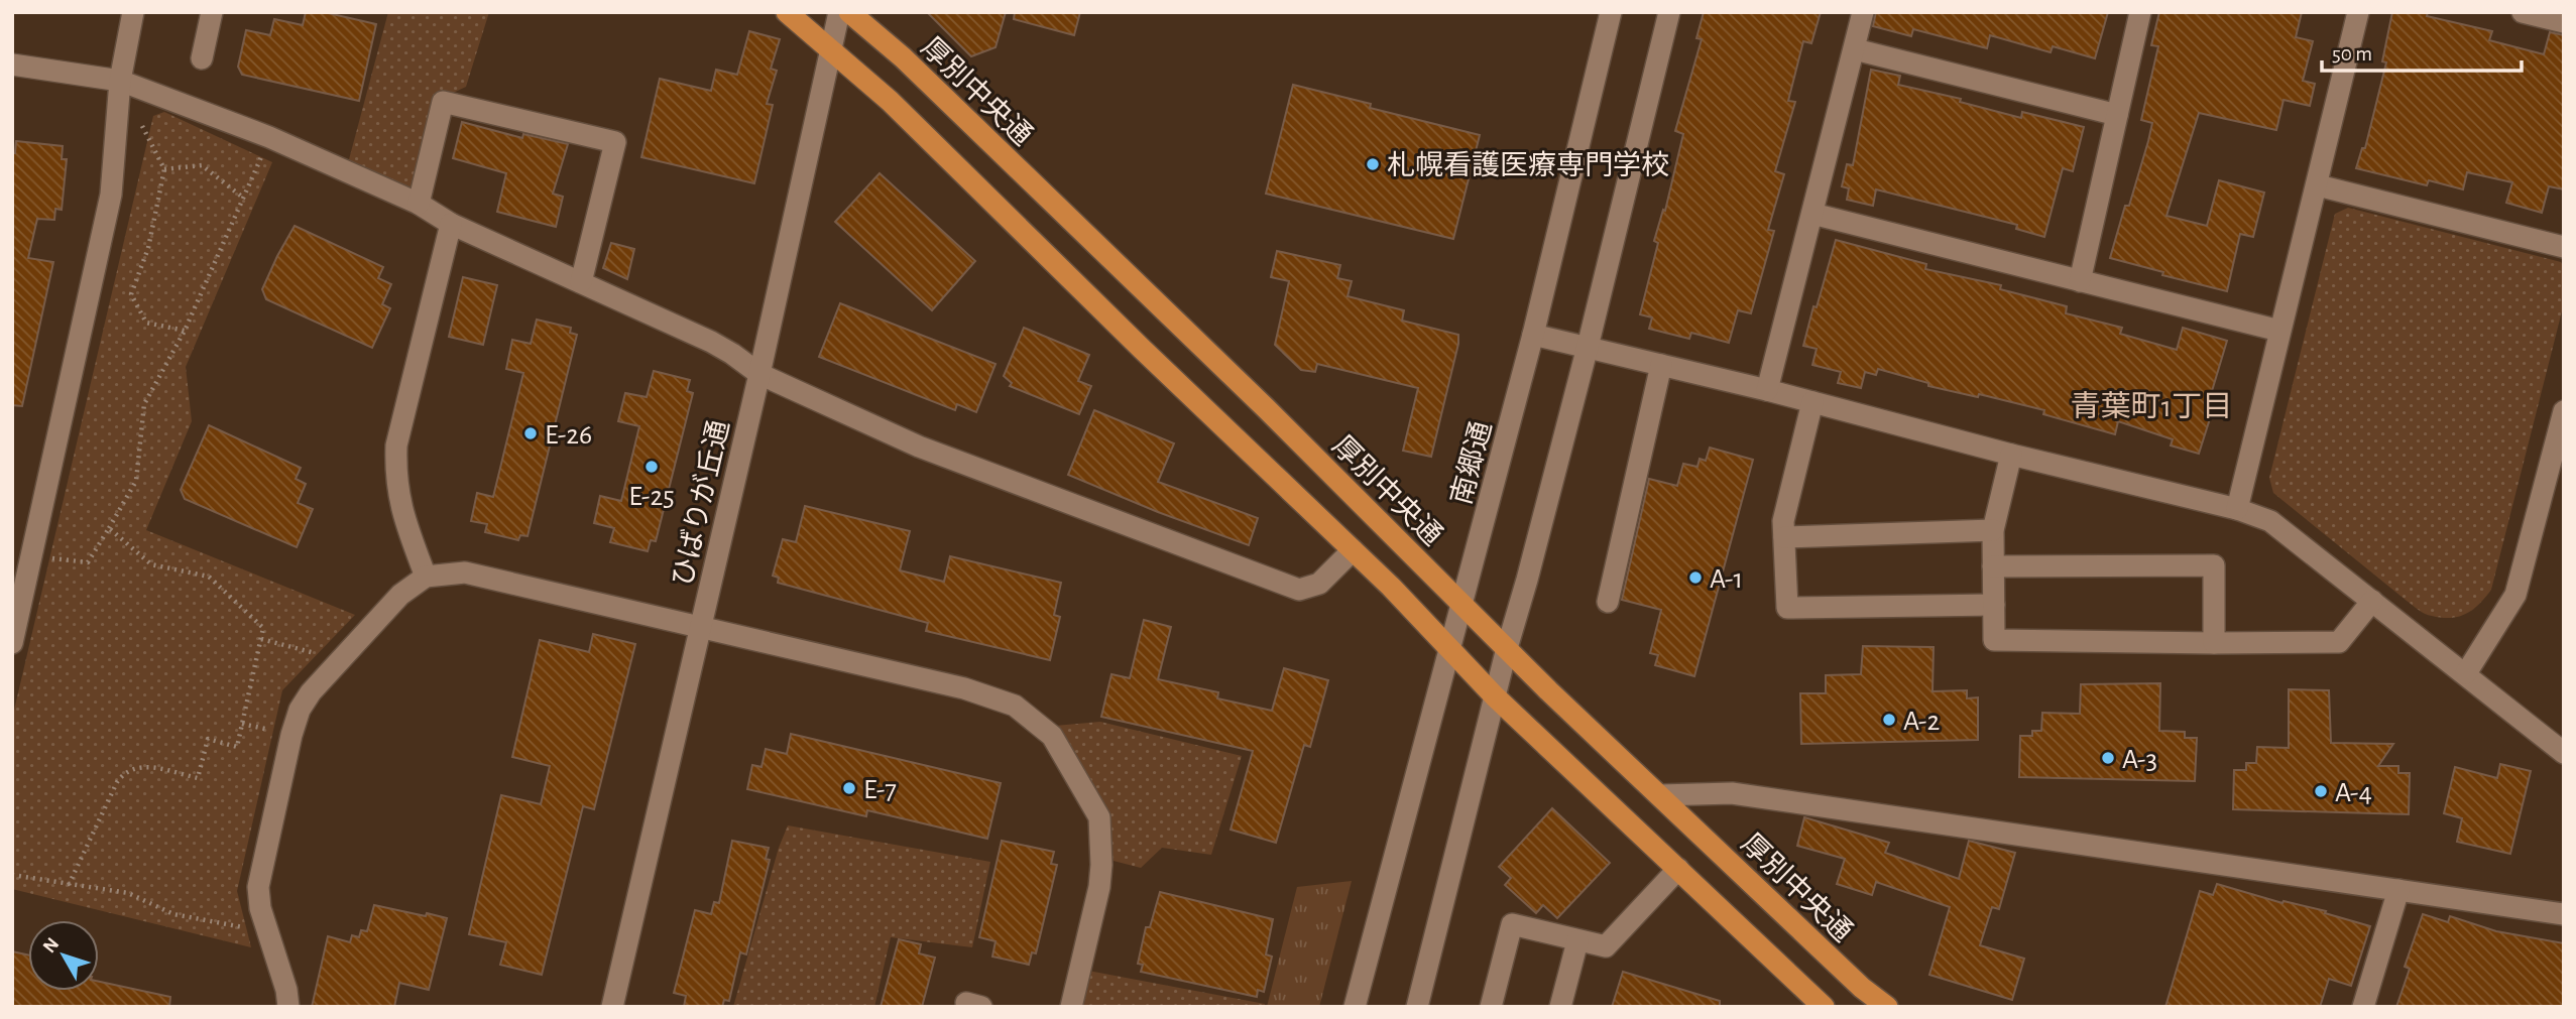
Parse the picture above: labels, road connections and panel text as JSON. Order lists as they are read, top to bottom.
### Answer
{
  "streets": {
    "main road": ["厚別中央通"],
    "street": ["南郷通", "ひばりが丘通"]
  },
  "crossings": [
    ["厚別中央通", "南郷通"]
  ],
  "districts": ["青葉町1丁目"],
  "places": [
    "札幌看護医療専門学校",
    "E-26",
    "E-25",
    "A-1",
    "A-2",
    "A-3",
    "E-7",
    "A-4"
  ],
  "scale_bar": "50 m",
  "north": "top left"
}
